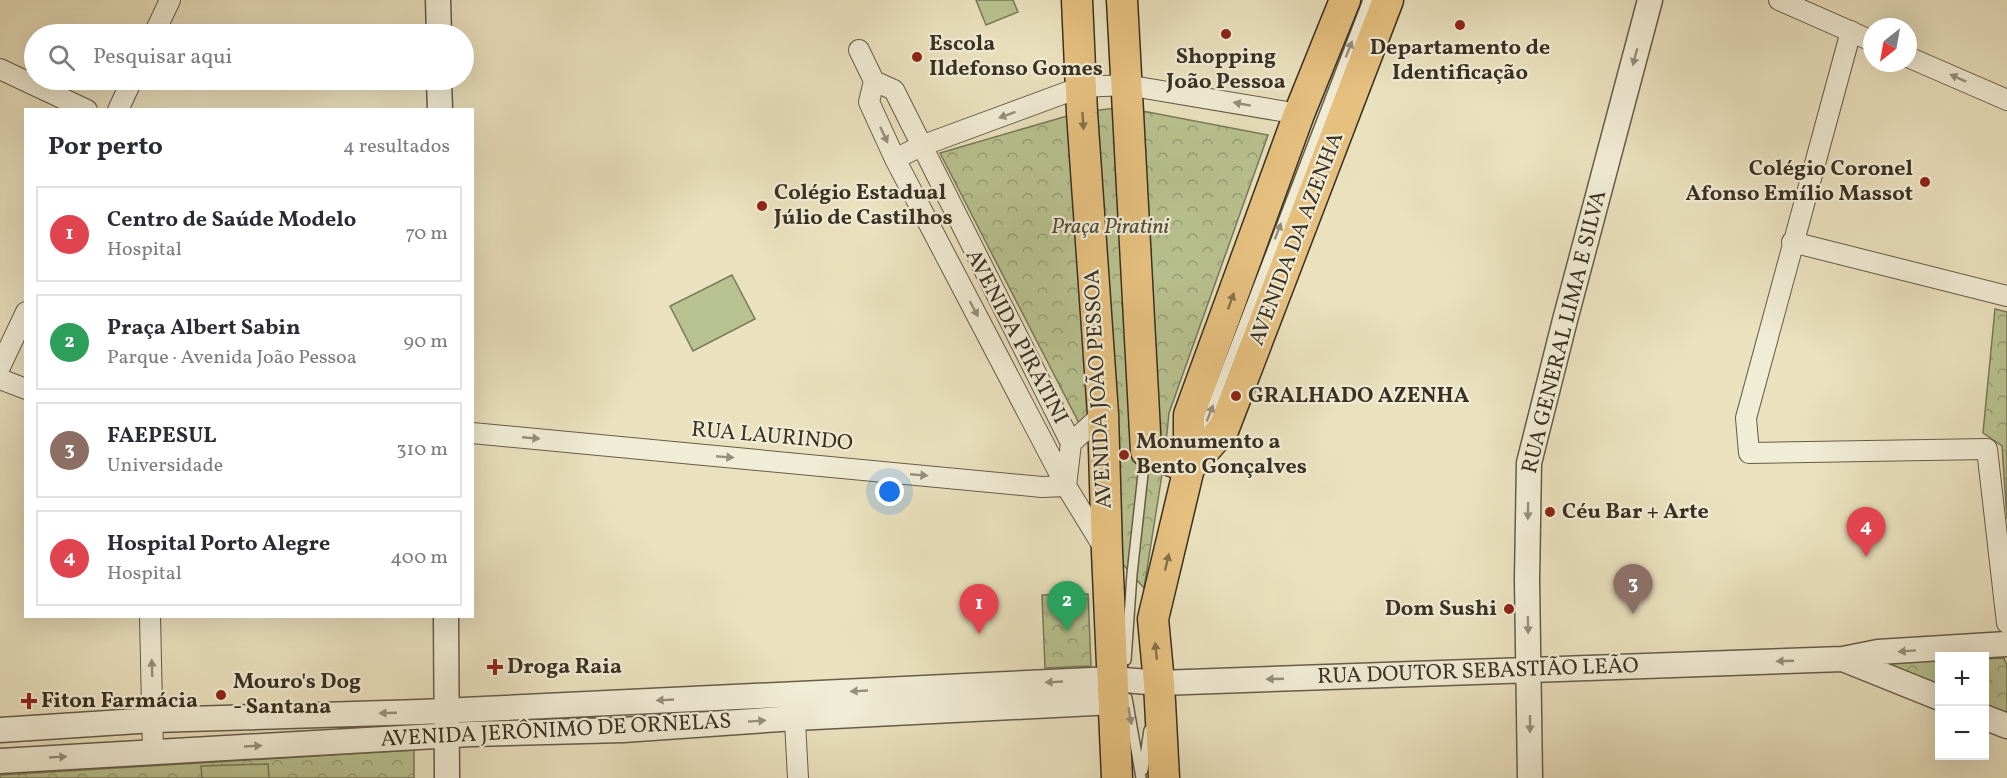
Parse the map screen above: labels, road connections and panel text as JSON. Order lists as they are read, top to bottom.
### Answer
{
  "streets": {
    "main road": ["AVENIDA DA AZENHA", "AVENIDA JOÃO PESSOA"],
    "street": [
      "RUA GENERAL LIMA E SILVA",
      "AVENIDA PIRATINI",
      "RUA LAURINDO",
      "RUA DOUTOR SEBASTIÃO LEÃO",
      "AVENIDA JERÔNIMO DE ORNELAS"
    ]
  },
  "crossings": [
    ["AVENIDA DA AZENHA", "AVENIDA JOÃO PESSOA"],
    ["AVENIDA DA AZENHA", "RUA DOUTOR SEBASTIÃO LEÃO"],
    ["RUA GENERAL LIMA E SILVA", "RUA DOUTOR SEBASTIÃO LEÃO"],
    ["AVENIDA PIRATINI", "AVENIDA JOÃO PESSOA"],
    ["AVENIDA PIRATINI", "RUA LAURINDO"],
    ["AVENIDA JOÃO PESSOA", "RUA DOUTOR SEBASTIÃO LEÃO"],
    ["AVENIDA JOÃO PESSOA", "AVENIDA JERÔNIMO DE ORNELAS"],
    ["RUA DOUTOR SEBASTIÃO LEÃO", "AVENIDA JERÔNIMO DE ORNELAS"]
  ],
  "one_way": ["RUA GENERAL LIMA E SILVA", "RUA LAURINDO", "RUA DOUTOR SEBASTIÃO LEÃO"],
  "parks": ["Praça Piratini"],
  "places": {
    "other": [
      "Departamento de Identificação",
      "Shopping João Pessoa",
      "Escola Ildefonso Gomes",
      "Colégio Coronel Afonso Emílio Massot",
      "Colégio Estadual Júlio de Castilhos",
      "GRALHADO AZENHA",
      "Monumento a Bento Gonçalves",
      "Céu Bar + Arte",
      "Dom Sushi",
      "Mouro's Dog - Santana"
    ],
    "health": ["Droga Raia", "Fiton Farmácia"]
  },
  "north": "bottom left",
  "page": {
    "search": "Pesquisar aqui",
    "heading": ["Por perto", "4 resultados"],
    "list": [
      {
        "mark": "1",
        "name": "Centro de Saúde Modelo",
        "note": "Hospital",
        "value": "70 m"
      },
      {
        "mark": "2",
        "name": "Praça Albert Sabin",
        "note": "Parque · Avenida João Pessoa",
        "value": "90 m"
      },
      {
        "mark": "3",
        "name": "FAEPESUL",
        "note": "Universidade",
        "value": "310 m"
      },
      {
        "mark": "4",
        "name": "Hospital Porto Alegre",
        "note": "Hospital",
        "value": "400 m"
      }
    ],
    "pins": [
      "4",
      "3",
      "2",
      "1"
    ],
    "map_buttons": ["+", "−"]
  }
}
